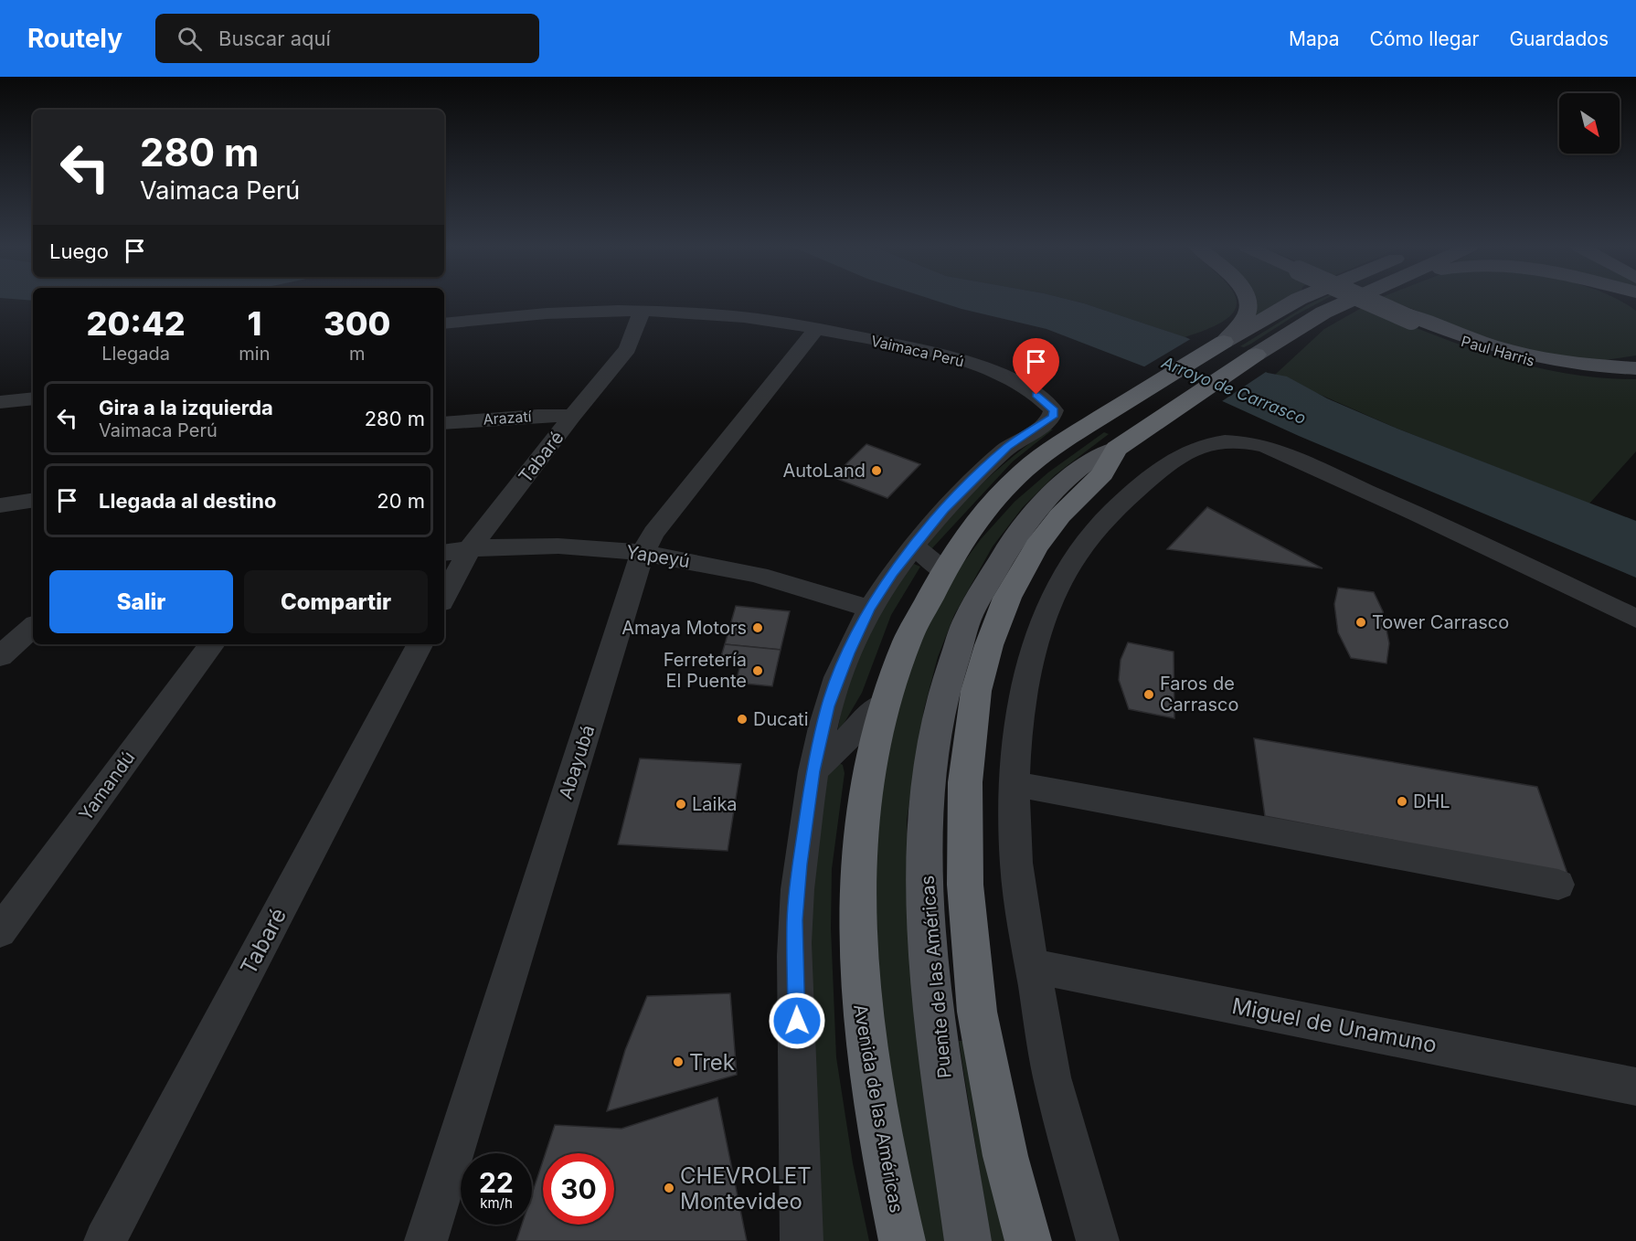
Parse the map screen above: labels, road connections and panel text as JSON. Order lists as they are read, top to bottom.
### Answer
{
  "streets": {
    "highway": ["Avenida de las Américas"],
    "main road": ["Paul Harris", "Puente de las Américas"],
    "street": [
      "Vaimaca Perú",
      "Arazatí",
      "Tabaré",
      "Yapeyú",
      "Abayubá",
      "Yamandú",
      "Miguel de Unamuno"
    ]
  },
  "crossings": [
    ["Vaimaca Perú", "Tabaré"],
    ["Vaimaca Perú", "Abayubá"],
    ["Arazatí", "Tabaré"],
    ["Tabaré", "Yapeyú"],
    ["Yapeyú", "Abayubá"]
  ],
  "water": ["Arroyo de Carrasco"],
  "places": [
    "AutoLand",
    "Tower Carrasco",
    "Amaya Motors",
    "Ferretería El Puente",
    "Faros de Carrasco",
    "Ducati",
    "DHL",
    "Laika",
    "Trek",
    "CHEVROLET Montevideo"
  ],
  "north": "bottom right",
  "page": {
    "header": "Routely",
    "search": "Buscar aquí",
    "nav": ["Mapa", "Cómo llegar", "Guardados"],
    "turn": ["280 m", "Vaimaca Perú"],
    "then": "Luego",
    "eta": [
      "20:42",
      "Llegada",
      "1",
      "min",
      "300",
      "m"
    ],
    "list": [
      {
        "name": "Gira a la izquierda",
        "note": "Vaimaca Perú",
        "value": "280 m"
      },
      {
        "name": "Llegada al destino",
        "value": "20 m"
      }
    ],
    "buttons": ["Salir", "Compartir"],
    "speed": "22 km/h",
    "limit": "30"
  }
}
